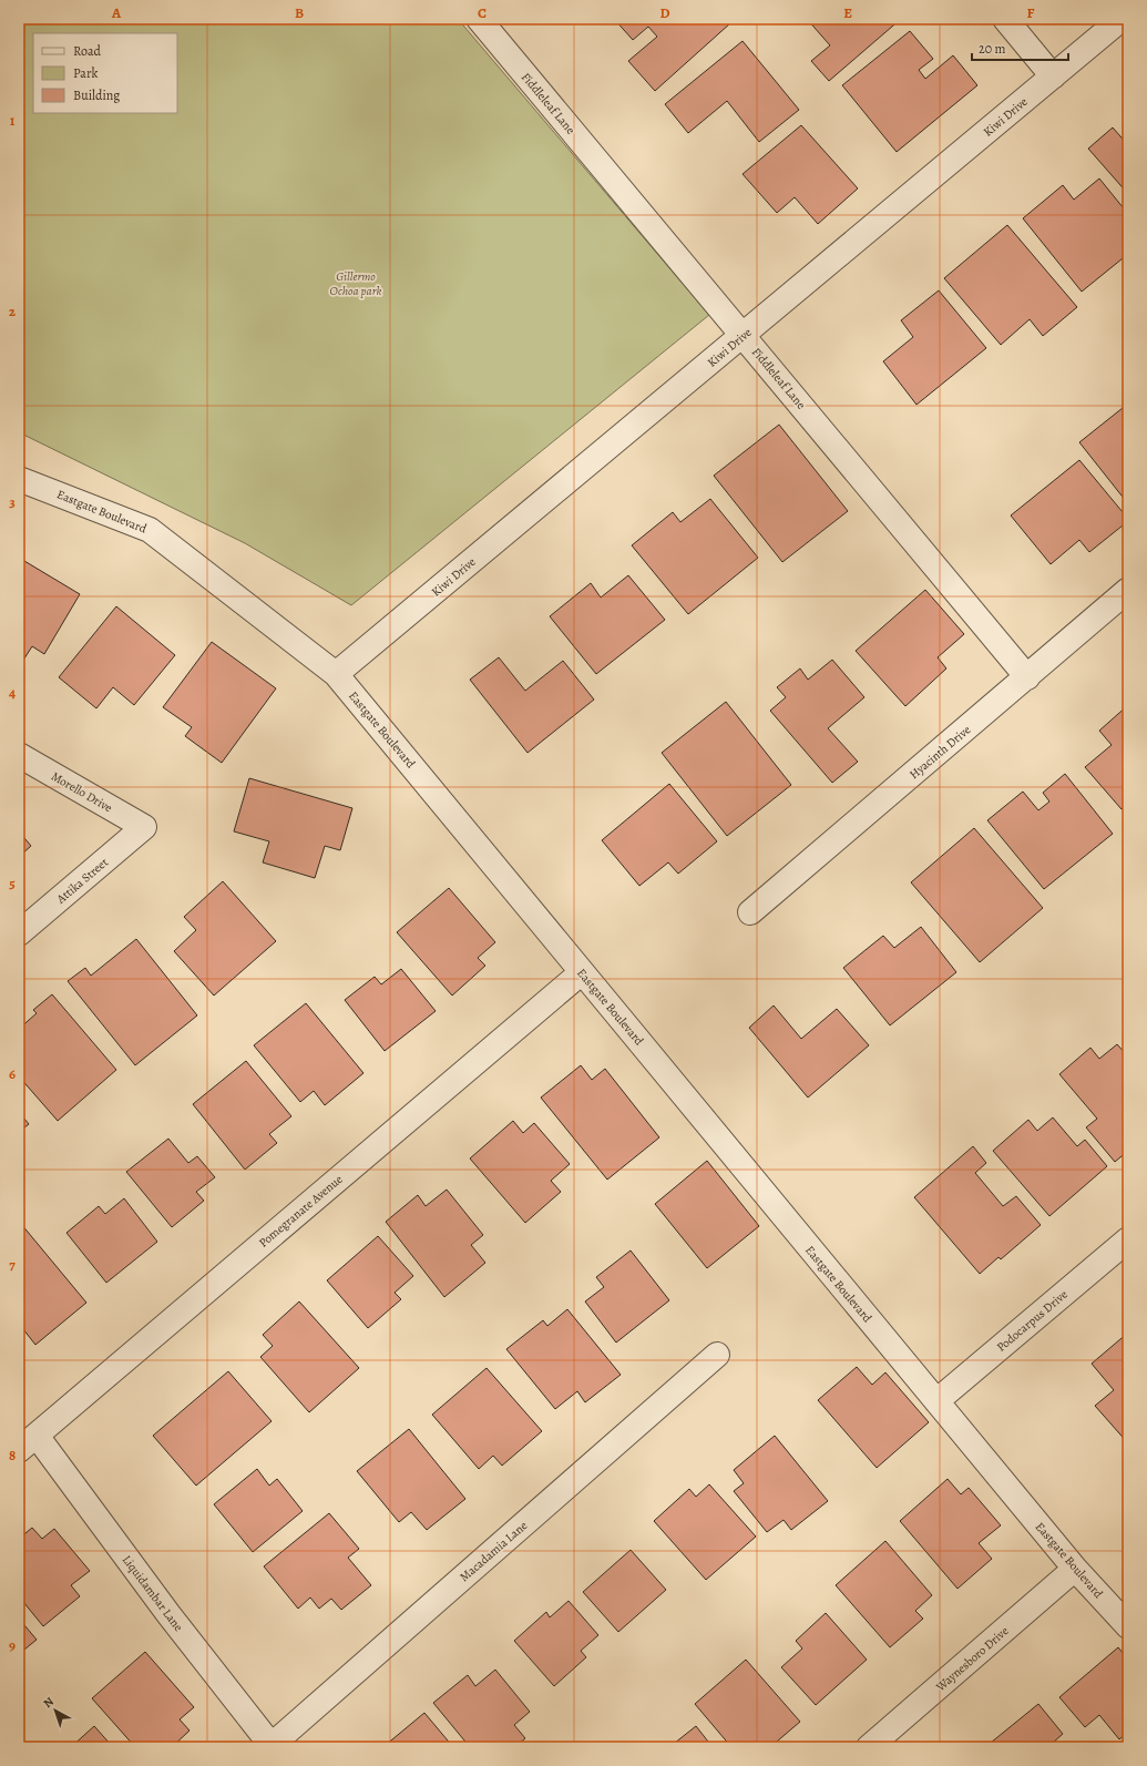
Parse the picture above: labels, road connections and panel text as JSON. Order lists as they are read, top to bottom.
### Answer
{
  "streets": {
    "street": [
      "Fiddleleaf Lane",
      "Kiwi Drive",
      "Eastgate Boulevard",
      "Hyacinth Drive",
      "Morello Drive",
      "Attika Street",
      "Pomegranate Avenue",
      "Podocarpus Drive",
      "Macadamia Lane",
      "Liquidambar Lane",
      "Waynesboro Drive"
    ]
  },
  "crossings": [
    ["Fiddleleaf Lane", "Kiwi Drive"],
    ["Fiddleleaf Lane", "Hyacinth Drive"],
    ["Kiwi Drive", "Eastgate Boulevard"],
    ["Eastgate Boulevard", "Pomegranate Avenue"],
    ["Eastgate Boulevard", "Podocarpus Drive"],
    ["Eastgate Boulevard", "Waynesboro Drive"],
    ["Morello Drive", "Attika Street"],
    ["Pomegranate Avenue", "Liquidambar Lane"],
    ["Macadamia Lane", "Liquidambar Lane"]
  ],
  "parks": ["Gillermo Ochoa park"],
  "legend": ["Road", "Park", "Building"],
  "scale_bar": "20 m",
  "north": "top left",
  "grid": {
    "columns": [
      "A",
      "B",
      "C",
      "D",
      "E",
      "F"
    ],
    "rows": [
      "1",
      "2",
      "3",
      "4",
      "5",
      "6",
      "7",
      "8",
      "9"
    ]
  }
}
